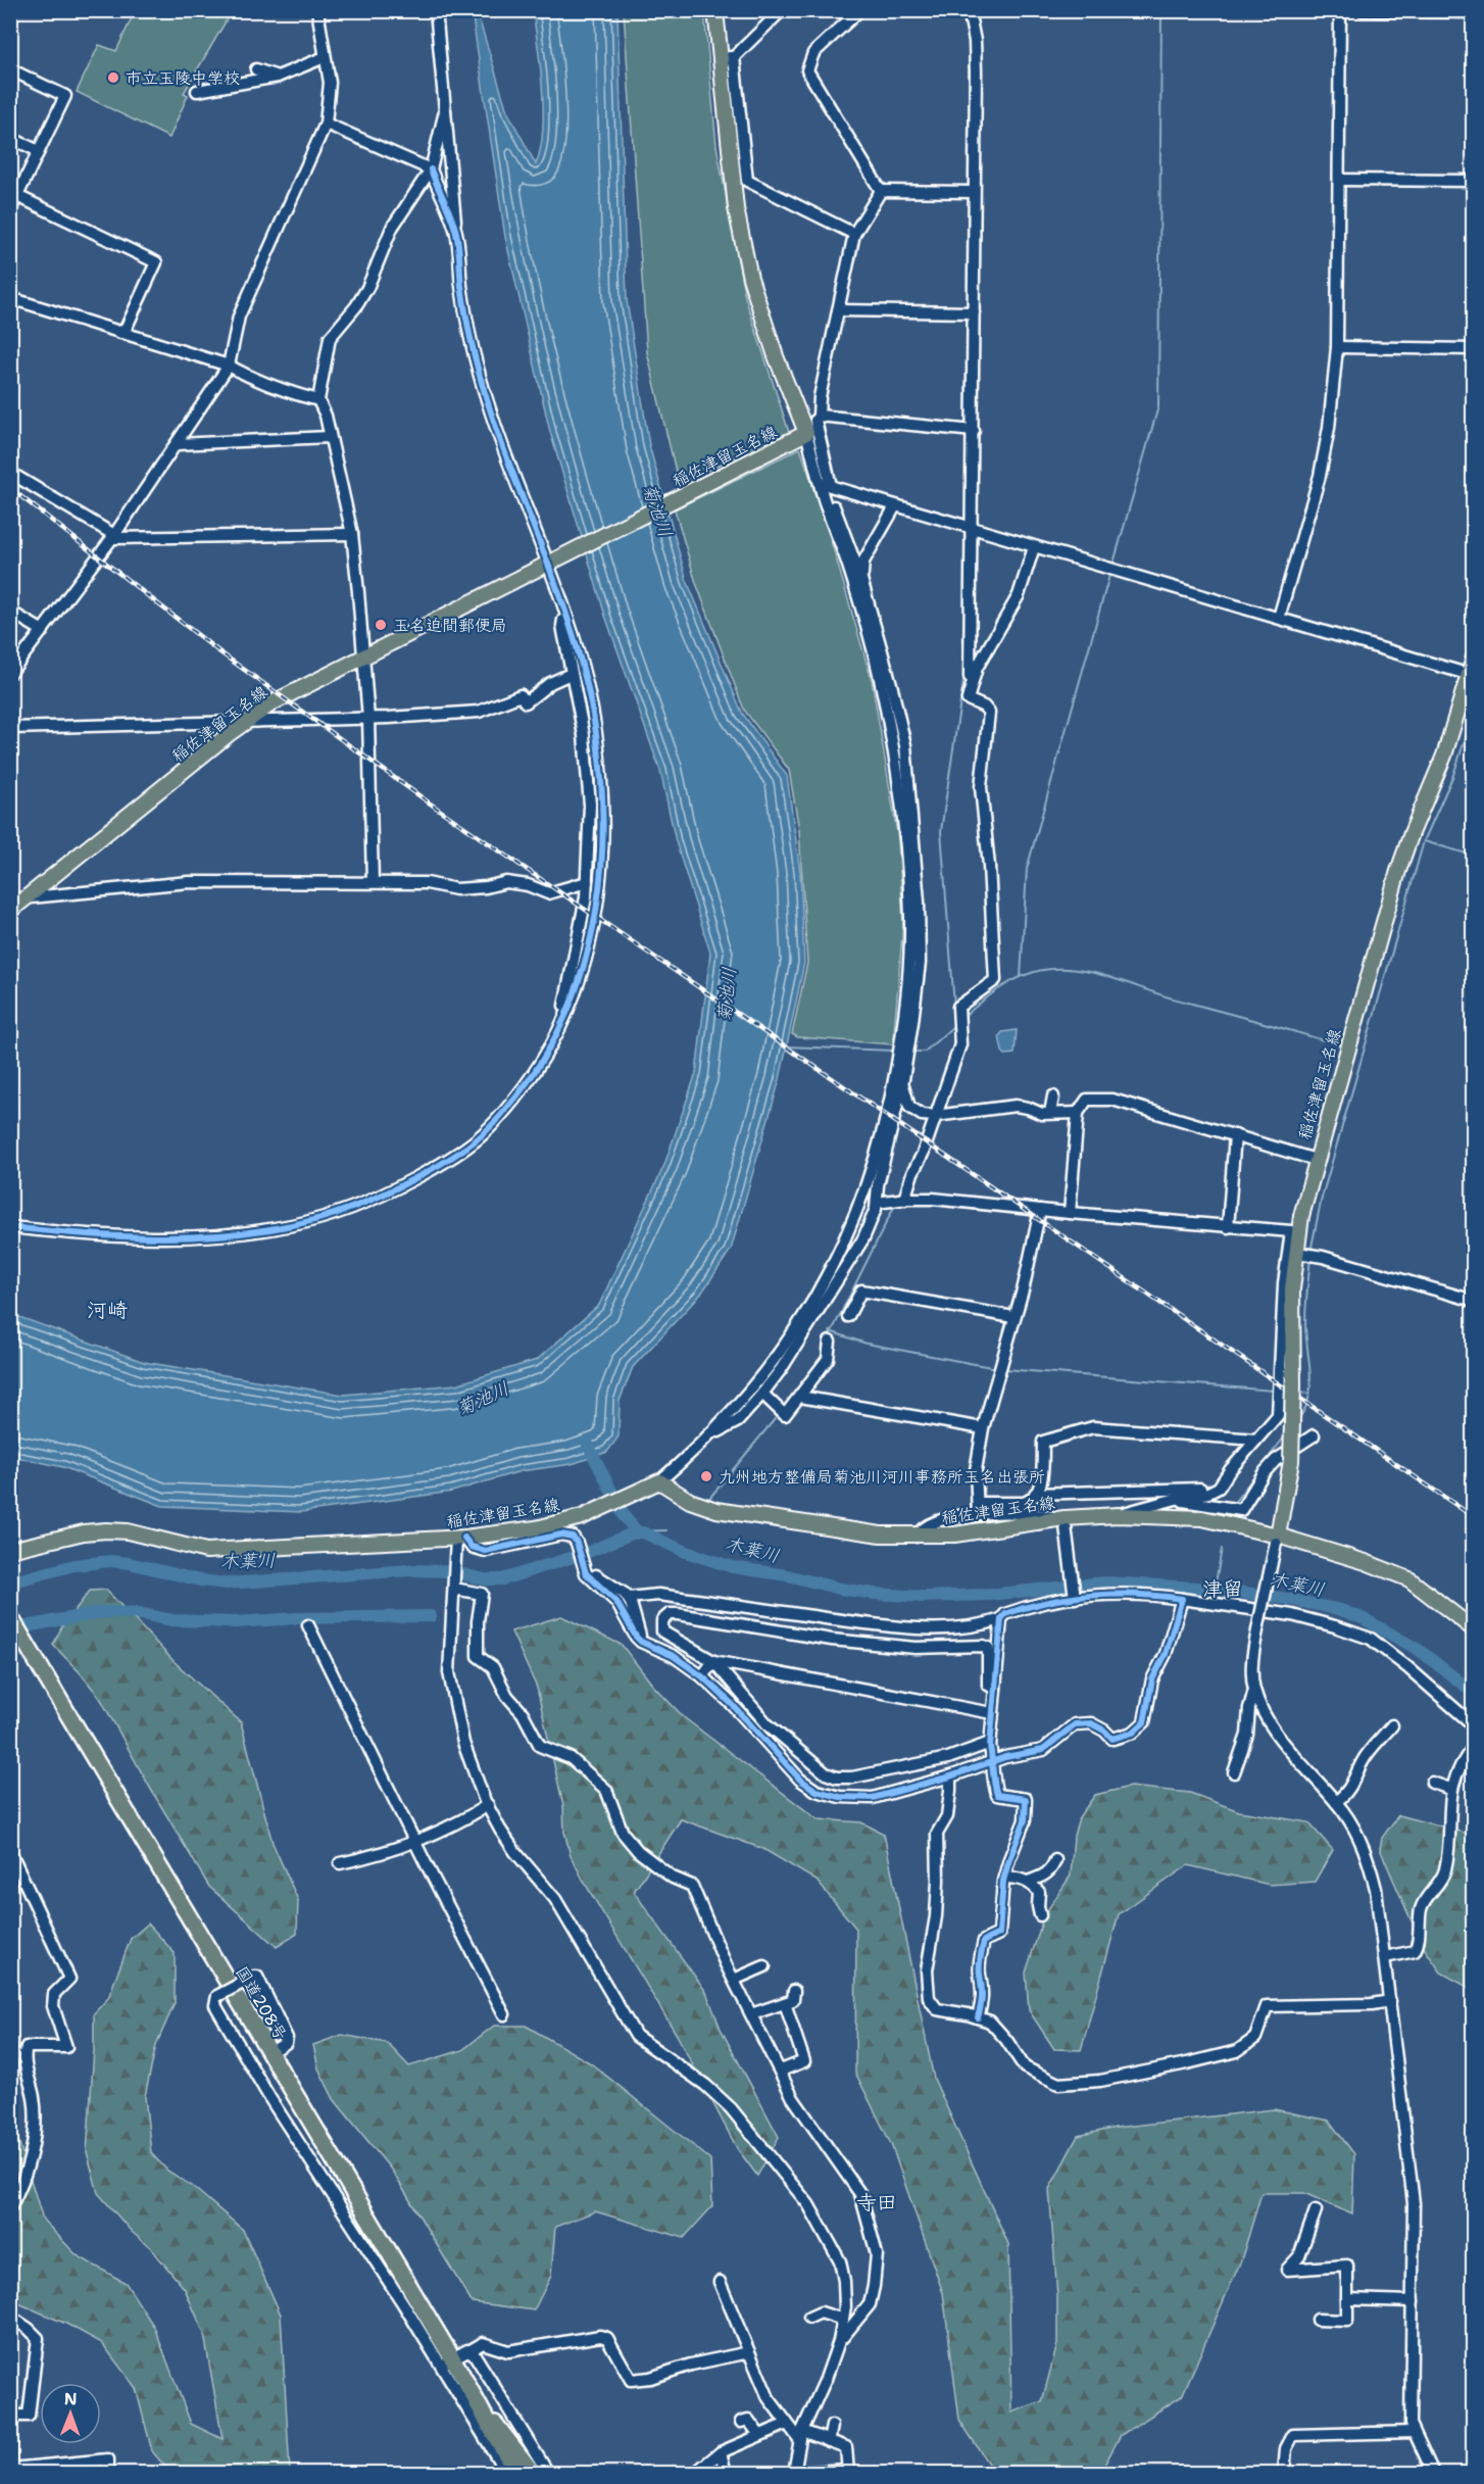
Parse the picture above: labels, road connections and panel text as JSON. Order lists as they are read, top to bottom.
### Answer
{
  "streets": {
    "highway": ["国道208号"],
    "main road": ["稲佐津留玉名線"]
  },
  "districts": ["河崎", "津留", "寺田"],
  "water": ["菊池川", "木葉川"],
  "places": ["市立玉陵中学校", "玉名迫間郵便局", "九州地方整備局菊池川河川事務所玉名出張所"],
  "north": "top"
}
